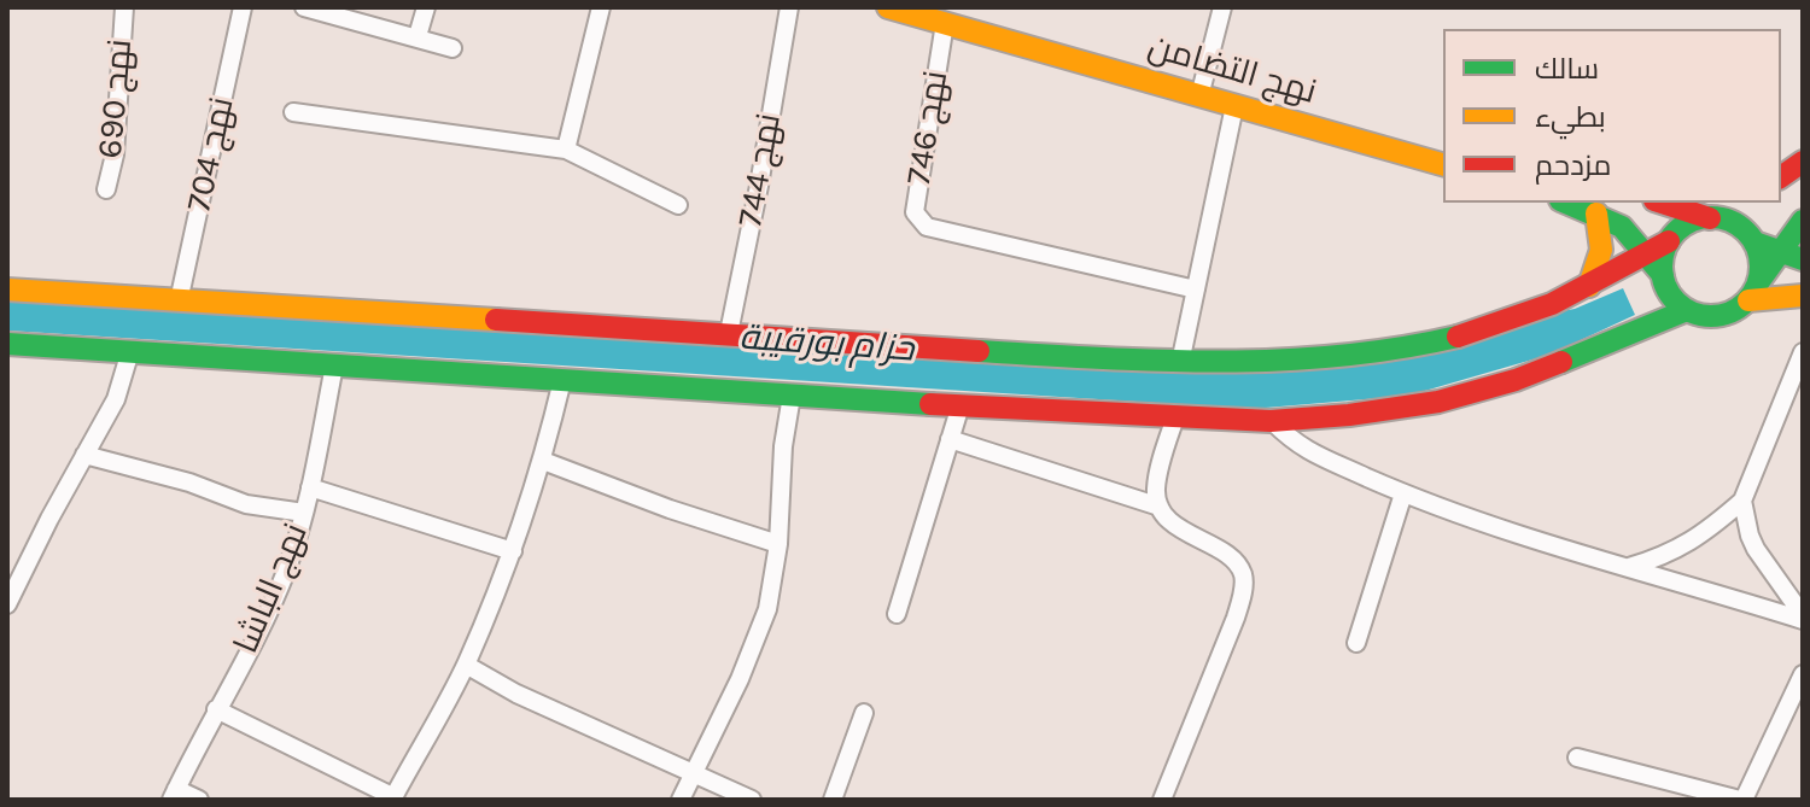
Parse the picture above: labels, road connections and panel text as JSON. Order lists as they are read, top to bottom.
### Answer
{
  "streets": {
    "main road": ["نهج التضامن"],
    "street": [
      "نهج 690",
      "نهج 746",
      "نهج 704",
      "نهج 744",
      "نهج الباشا"
    ]
  },
  "crossings": [
    ["نهج التضامن", "نهج 746"]
  ],
  "water": ["حزام بورقيبة"],
  "legend": ["سالك", "بطيء", "مزدحم"]
}
